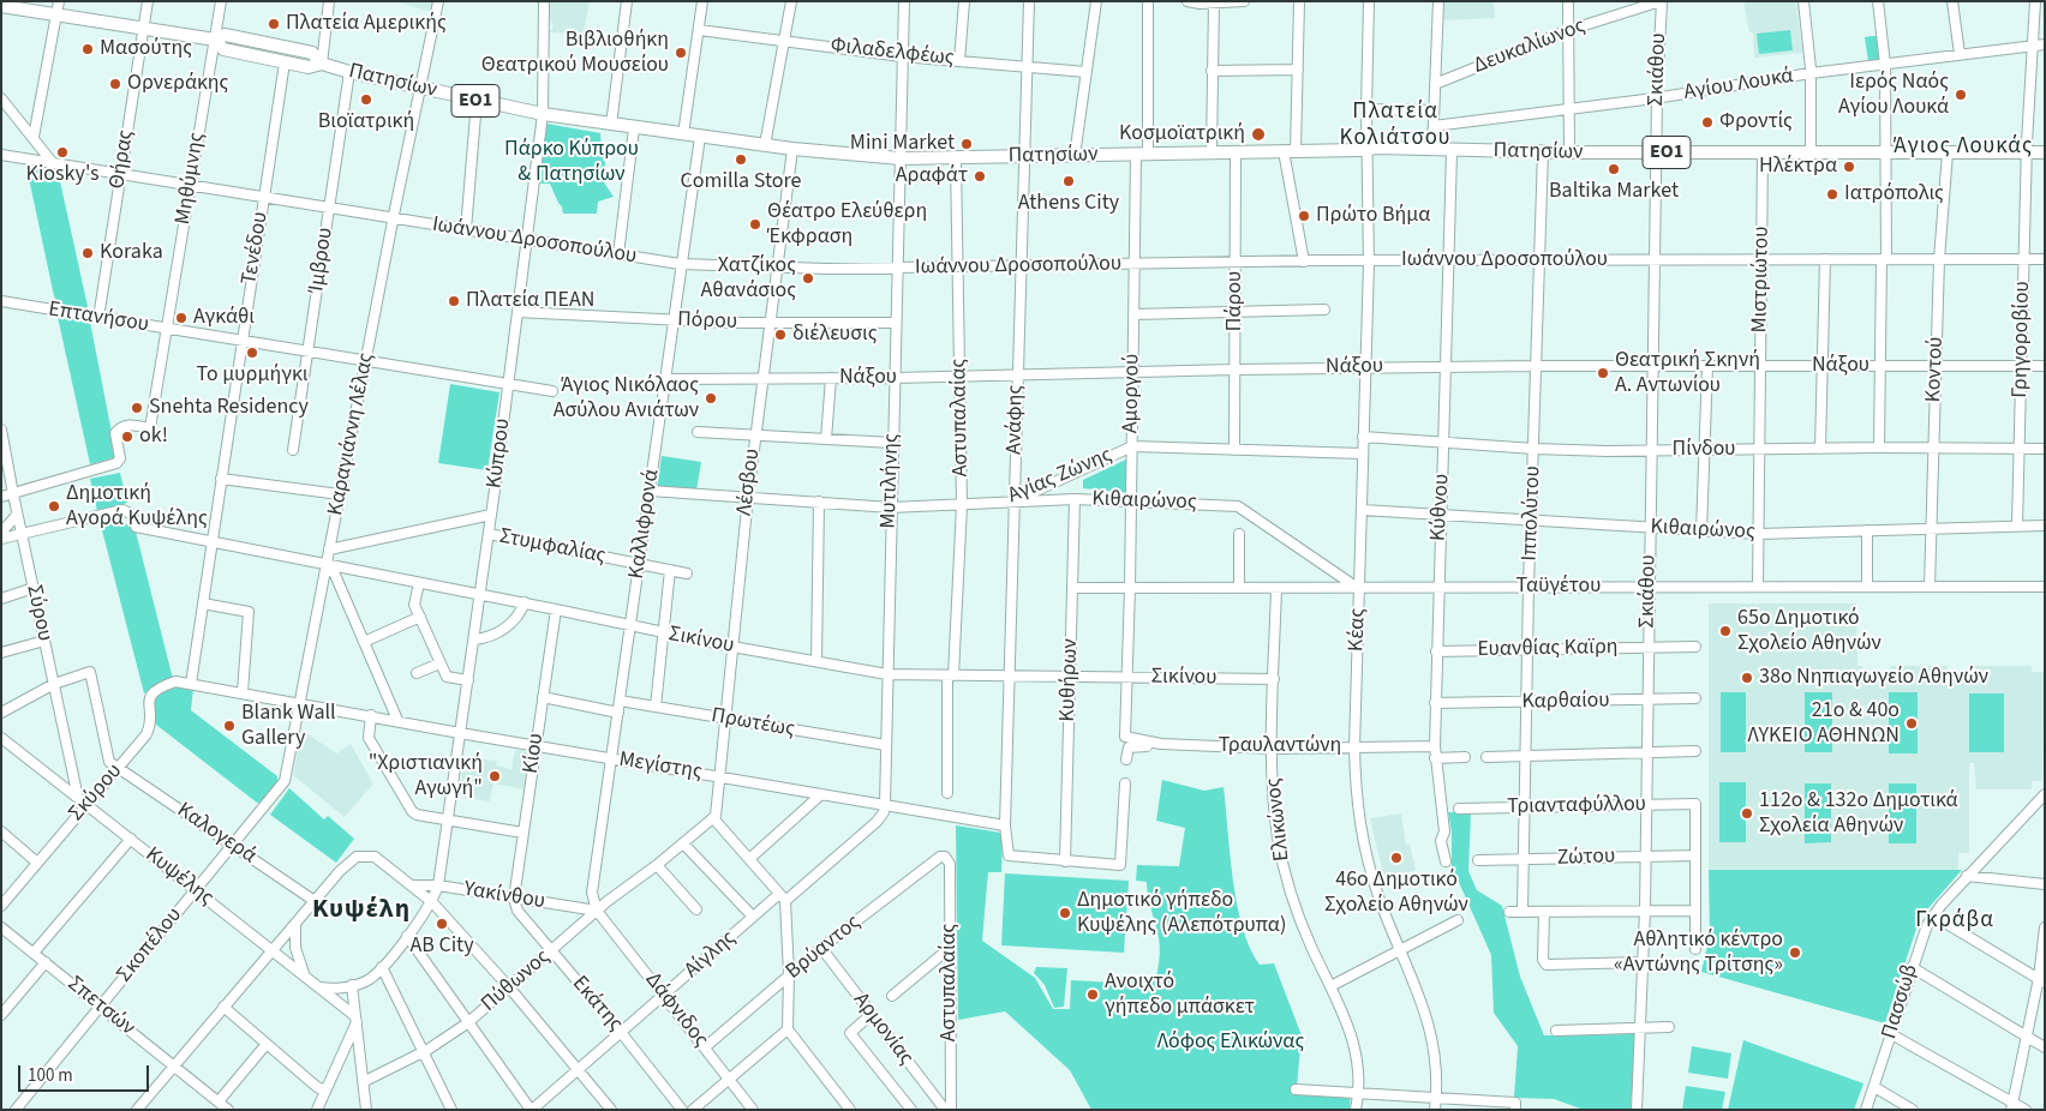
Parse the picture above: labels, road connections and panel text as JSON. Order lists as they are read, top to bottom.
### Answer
{
  "streets": {
    "main road": ["Πατησίων", "ΕΟ1"],
    "street": [
      "Δευκαλίωνος",
      "Φιλαδελφέως",
      "Σκιάθου",
      "Αγίου Λουκά",
      "Θήρας",
      "Μηθύμνης",
      "Ιωάννου Δροσοπούλου",
      "Τενέδου",
      "Ίμβρου",
      "Μιστριώτου",
      "Πάρου",
      "Επτανήσου",
      "Πόρου",
      "Γρηγοροβίου",
      "Νάξου",
      "Κοντού",
      "Αμοργού",
      "Αστυπαλαίας",
      "Ανάφης",
      "Καραγιάννη Λέλας",
      "Πίνδου",
      "Κύπρου",
      "Αγίας Ζώνης",
      "Μυτιλήνης",
      "Λέσβου",
      "Κιθαιρώνος",
      "Κύθνου",
      "Ιππολύτου",
      "Καλλιφρονά",
      "Στυμφαλίας",
      "Ταϋγέτου",
      "Σύρου",
      "Κέας",
      "Σικίνου",
      "Ευανθίας Καϊρη",
      "Κυθήρων",
      "Καρθαίου",
      "Πρωτέως",
      "Τραυλαντώνη",
      "Κίου",
      "Μεγίστης",
      "Σκύρου",
      "Τριανταφύλλου",
      "Ελικώνος",
      "Καλογερά",
      "Ζώτου",
      "Κυψέλης",
      "Υακίνθου",
      "Σκοπέλου",
      "Βρύαντος",
      "Αίγλης",
      "Πύθωνος",
      "Πασσώβ",
      "Εκάτης",
      "Σπετσών",
      "Δάφνιδος",
      "Αρμονίας"
    ]
  },
  "crossings": [
    ["Δευκαλίωνος", "Σκιάθου"],
    ["Φιλαδελφέως", "Ανάφης"],
    ["Φιλαδελφέως", "Μυτιλήνης"],
    ["Σκιάθου", "Πατησίων"],
    ["Σκιάθου", "Αγίου Λουκά"],
    ["Σκιάθου", "Ιωάννου Δροσοπούλου"],
    ["Σκιάθου", "Νάξου"],
    ["Σκιάθου", "Πίνδου"],
    ["Σκιάθου", "Κιθαιρώνος"],
    ["Σκιάθου", "Ταϋγέτου"],
    ["Σκιάθου", "Ευανθίας Καϊρη"],
    ["Σκιάθου", "Καρθαίου"],
    ["Σκιάθου", "Τριανταφύλλου"],
    ["Σκιάθου", "Ζώτου"],
    ["Πατησίων", "Θήρας"],
    ["Πατησίων", "Μηθύμνης"],
    ["Πατησίων", "Τενέδου"],
    ["Πατησίων", "Ίμβρου"],
    ["Πατησίων", "Μιστριώτου"],
    ["Πατησίων", "Πάρου"],
    ["Πατησίων", "Γρηγοροβίου"],
    ["Πατησίων", "Κοντού"],
    ["Πατησίων", "Αμοργού"],
    ["Πατησίων", "Αστυπαλαίας"],
    ["Πατησίων", "Ανάφης"],
    ["Πατησίων", "Καραγιάννη Λέλας"],
    ["Πατησίων", "Κύπρου"],
    ["Πατησίων", "Μυτιλήνης"],
    ["Πατησίων", "Λέσβου"],
    ["Πατησίων", "Κύθνου"],
    ["Πατησίων", "Ιππολύτου"],
    ["Πατησίων", "Καλλιφρονά"],
    ["Πατησίων", "Κέας"],
    ["Αγίου Λουκά", "Γρηγοροβίου"],
    ["Θήρας", "Ιωάννου Δροσοπούλου"],
    ["Θήρας", "Επτανήσου"],
    ["Μηθύμνης", "Ιωάννου Δροσοπούλου"],
    ["Μηθύμνης", "Επτανήσου"],
    ["Μηθύμνης", "Σύρου"],
    ["Ιωάννου Δροσοπούλου", "Τενέδου"],
    ["Ιωάννου Δροσοπούλου", "Ίμβρου"],
    ["Ιωάννου Δροσοπούλου", "Μιστριώτου"],
    ["Ιωάννου Δροσοπούλου", "Πάρου"],
    ["Ιωάννου Δροσοπούλου", "Γρηγοροβίου"],
    ["Ιωάννου Δροσοπούλου", "Κοντού"],
    ["Ιωάννου Δροσοπούλου", "Αμοργού"],
    ["Ιωάννου Δροσοπούλου", "Αστυπαλαίας"],
    ["Ιωάννου Δροσοπούλου", "Ανάφης"],
    ["Ιωάννου Δροσοπούλου", "Καραγιάννη Λέλας"],
    ["Ιωάννου Δροσοπούλου", "Κύπρου"],
    ["Ιωάννου Δροσοπούλου", "Μυτιλήνης"],
    ["Ιωάννου Δροσοπούλου", "Λέσβου"],
    ["Ιωάννου Δροσοπούλου", "Κύθνου"],
    ["Ιωάννου Δροσοπούλου", "Ιππολύτου"],
    ["Ιωάννου Δροσοπούλου", "Καλλιφρονά"],
    ["Ιωάννου Δροσοπούλου", "Κέας"],
    ["Τενέδου", "Επτανήσου"],
    ["Τενέδου", "Σικίνου"],
    ["Τενέδου", "Μεγίστης"],
    ["Ίμβρου", "Επτανήσου"],
    ["Μιστριώτου", "Νάξου"],
    ["Μιστριώτου", "Πίνδου"],
    ["Μιστριώτου", "Κιθαιρώνος"],
    ["Μιστριώτου", "Ταϋγέτου"],
    ["Πάρου", "Νάξου"],
    ["Πάρου", "Αγίας Ζώνης"],
    ["Επτανήσου", "Καραγιάννη Λέλας"],
    ["Επτανήσου", "Κύπρου"],
    ["Πόρου", "Κύπρου"],
    ["Πόρου", "Μυτιλήνης"],
    ["Πόρου", "Λέσβου"],
    ["Πόρου", "Καλλιφρονά"],
    ["Γρηγοροβίου", "Νάξου"],
    ["Γρηγοροβίου", "Πίνδου"],
    ["Γρηγοροβίου", "Κιθαιρώνος"],
    ["Νάξου", "Κοντού"],
    ["Νάξου", "Αμοργού"],
    ["Νάξου", "Αστυπαλαίας"],
    ["Νάξου", "Ανάφης"],
    ["Νάξου", "Μυτιλήνης"],
    ["Νάξου", "Λέσβου"],
    ["Νάξου", "Κύθνου"],
    ["Νάξου", "Ιππολύτου"],
    ["Νάξου", "Καλλιφρονά"],
    ["Νάξου", "Κέας"],
    ["Κοντού", "Πίνδου"],
    ["Κοντού", "Κιθαιρώνος"],
    ["Κοντού", "Ταϋγέτου"],
    ["Αμοργού", "Αγίας Ζώνης"],
    ["Αμοργού", "Κιθαιρώνος"],
    ["Αμοργού", "Ταϋγέτου"],
    ["Αμοργού", "Σικίνου"],
    ["Αμοργού", "Τραυλαντώνη"],
    ["Αστυπαλαίας", "Αγίας Ζώνης"],
    ["Αστυπαλαίας", "Σικίνου"],
    ["Αστυπαλαίας", "Βρύαντος"],
    ["Ανάφης", "Αγίας Ζώνης"],
    ["Ανάφης", "Κιθαιρώνος"],
    ["Ανάφης", "Σικίνου"],
    ["Ανάφης", "Μεγίστης"],
    ["Καραγιάννη Λέλας", "Σικίνου"],
    ["Καραγιάννη Λέλας", "Μεγίστης"],
    ["Καραγιάννη Λέλας", "Σκοπέλου"],
    ["Πίνδου", "Κύθνου"],
    ["Πίνδου", "Ιππολύτου"],
    ["Πίνδου", "Κέας"],
    ["Κύπρου", "Στυμφαλίας"],
    ["Κύπρου", "Σικίνου"],
    ["Κύπρου", "Μεγίστης"],
    ["Κύπρου", "Καλογερά"],
    ["Κύπρου", "Κυψέλης"],
    ["Κύπρου", "Υακίνθου"],
    ["Αγίας Ζώνης", "Μυτιλήνης"],
    ["Αγίας Ζώνης", "Λέσβου"],
    ["Αγίας Ζώνης", "Κιθαιρώνος"],
    ["Αγίας Ζώνης", "Καλλιφρονά"],
    ["Αγίας Ζώνης", "Κέας"],
    ["Μυτιλήνης", "Σικίνου"],
    ["Μυτιλήνης", "Πρωτέως"],
    ["Μυτιλήνης", "Μεγίστης"],
    ["Μυτιλήνης", "Αίγλης"],
    ["Λέσβου", "Σικίνου"],
    ["Λέσβου", "Πρωτέως"],
    ["Λέσβου", "Μεγίστης"],
    ["Λέσβου", "Πύθωνος"],
    ["Κιθαιρώνος", "Κύθνου"],
    ["Κιθαιρώνος", "Ιππολύτου"],
    ["Κιθαιρώνος", "Ταϋγέτου"],
    ["Κιθαιρώνος", "Κέας"],
    ["Κιθαιρώνος", "Κυθήρων"],
    ["Κύθνου", "Ταϋγέτου"],
    ["Κύθνου", "Ευανθίας Καϊρη"],
    ["Κύθνου", "Καρθαίου"],
    ["Κύθνου", "Τραυλαντώνη"],
    ["Ιππολύτου", "Ταϋγέτου"],
    ["Ιππολύτου", "Ευανθίας Καϊρη"],
    ["Ιππολύτου", "Καρθαίου"],
    ["Ιππολύτου", "Τριανταφύλλου"],
    ["Ιππολύτου", "Ζώτου"],
    ["Καλλιφρονά", "Στυμφαλίας"],
    ["Καλλιφρονά", "Σικίνου"],
    ["Καλλιφρονά", "Πρωτέως"],
    ["Καλλιφρονά", "Μεγίστης"],
    ["Καλλιφρονά", "Υακίνθου"],
    ["Καλλιφρονά", "Πύθωνος"],
    ["Καλλιφρονά", "Δάφνιδος"],
    ["Ταϋγέτου", "Κέας"],
    ["Ταϋγέτου", "Κυθήρων"],
    ["Ταϋγέτου", "Ελικώνος"],
    ["Σύρου", "Σικίνου"],
    ["Σύρου", "Σκύρου"],
    ["Σύρου", "Κυψέλης"],
    ["Κέας", "Τραυλαντώνη"],
    ["Σικίνου", "Κυθήρων"],
    ["Σικίνου", "Κίου"],
    ["Σικίνου", "Ελικώνος"],
    ["Τραυλαντώνη", "Ελικώνος"],
    ["Κίου", "Μεγίστης"],
    ["Κίου", "Υακίνθου"],
    ["Κίου", "Εκάτης"],
    ["Μεγίστης", "Σκύρου"],
    ["Μεγίστης", "Αίγλης"],
    ["Σκύρου", "Καλογερά"],
    ["Σκύρου", "Κυψέλης"],
    ["Τριανταφύλλου", "Ζώτου"],
    ["Καλογερά", "Κυψέλης"],
    ["Καλογερά", "Υακίνθου"],
    ["Καλογερά", "Σκοπέλου"],
    ["Κυψέλης", "Υακίνθου"],
    ["Κυψέλης", "Σκοπέλου"],
    ["Υακίνθου", "Πύθωνος"],
    ["Υακίνθου", "Εκάτης"],
    ["Υακίνθου", "Δάφνιδος"],
    ["Σκοπέλου", "Σπετσών"],
    ["Βρύαντος", "Δάφνιδος"],
    ["Βρύαντος", "Αρμονίας"],
    ["Αίγλης", "Εκάτης"],
    ["Αίγλης", "Δάφνιδος"],
    ["Πύθωνος", "Εκάτης"],
    ["Πύθωνος", "Δάφνιδος"]
  ],
  "districts": [
    "Πλατεία Κολιάτσου",
    "Άγιος Λουκάς",
    "Κυψέλη",
    "Γκράβα"
  ],
  "parks": ["Πάρκο Κύπρου & Πατησίων", "Λόφος Ελικώνας"],
  "places": [
    "Πλατεία Αμερικής",
    "Μασούτης",
    "Βιβλιοθήκη Θεατρικού Μουσείου",
    "Ορνεράκης",
    "Ιερός Ναός Αγίου Λουκά",
    "Βιοϊατρική",
    "Φροντίς",
    "Κοσμοϊατρική",
    "Mini Market",
    "Kiosky's",
    "Comilla Store",
    "Ηλέκτρα",
    "Baltika Market",
    "Αραφάτ",
    "Athens City",
    "Ιατρόπολις",
    "Πρώτο Βήμα",
    "Θέατρο Ελεύθερη Έκφραση",
    "Koraka",
    "Χατζίκος Αθανάσιος",
    "Πλατεία ΠΕΑΝ",
    "Αγκάθι",
    "διέλευσις",
    "Το μυρμήγκι",
    "Θεατρική Σκηνή Α. Αντωνίου",
    "Άγιος Νικόλαος Ασύλου Ανιάτων",
    "Snehta Residency",
    "ok!",
    "Δημοτική Αγορά Κυψέλης",
    "65ο Δημοτικό Σχολείο Αθηνών",
    "38ο Νηπιαγωγείο Αθηνών",
    "21ο & 40ο ΛΥΚΕΙΟ ΑΘΗΝΩΝ",
    "Blank Wall Gallery",
    "\"Χριστιανική Αγωγή\"",
    "112ο & 132ο Δημοτικά Σχολεία Αθηνών",
    "46ο Δημοτικό Σχολείο Αθηνών",
    "Δημοτικό γήπεδο Κυψέλης (Αλεπότρυπα)",
    "AB City",
    "Αθλητικό κέντρο «Αντώνης Τρίτσης»",
    "Ανοιχτό γήπεδο μπάσκετ"
  ],
  "scale_bar": "100 m"
}
